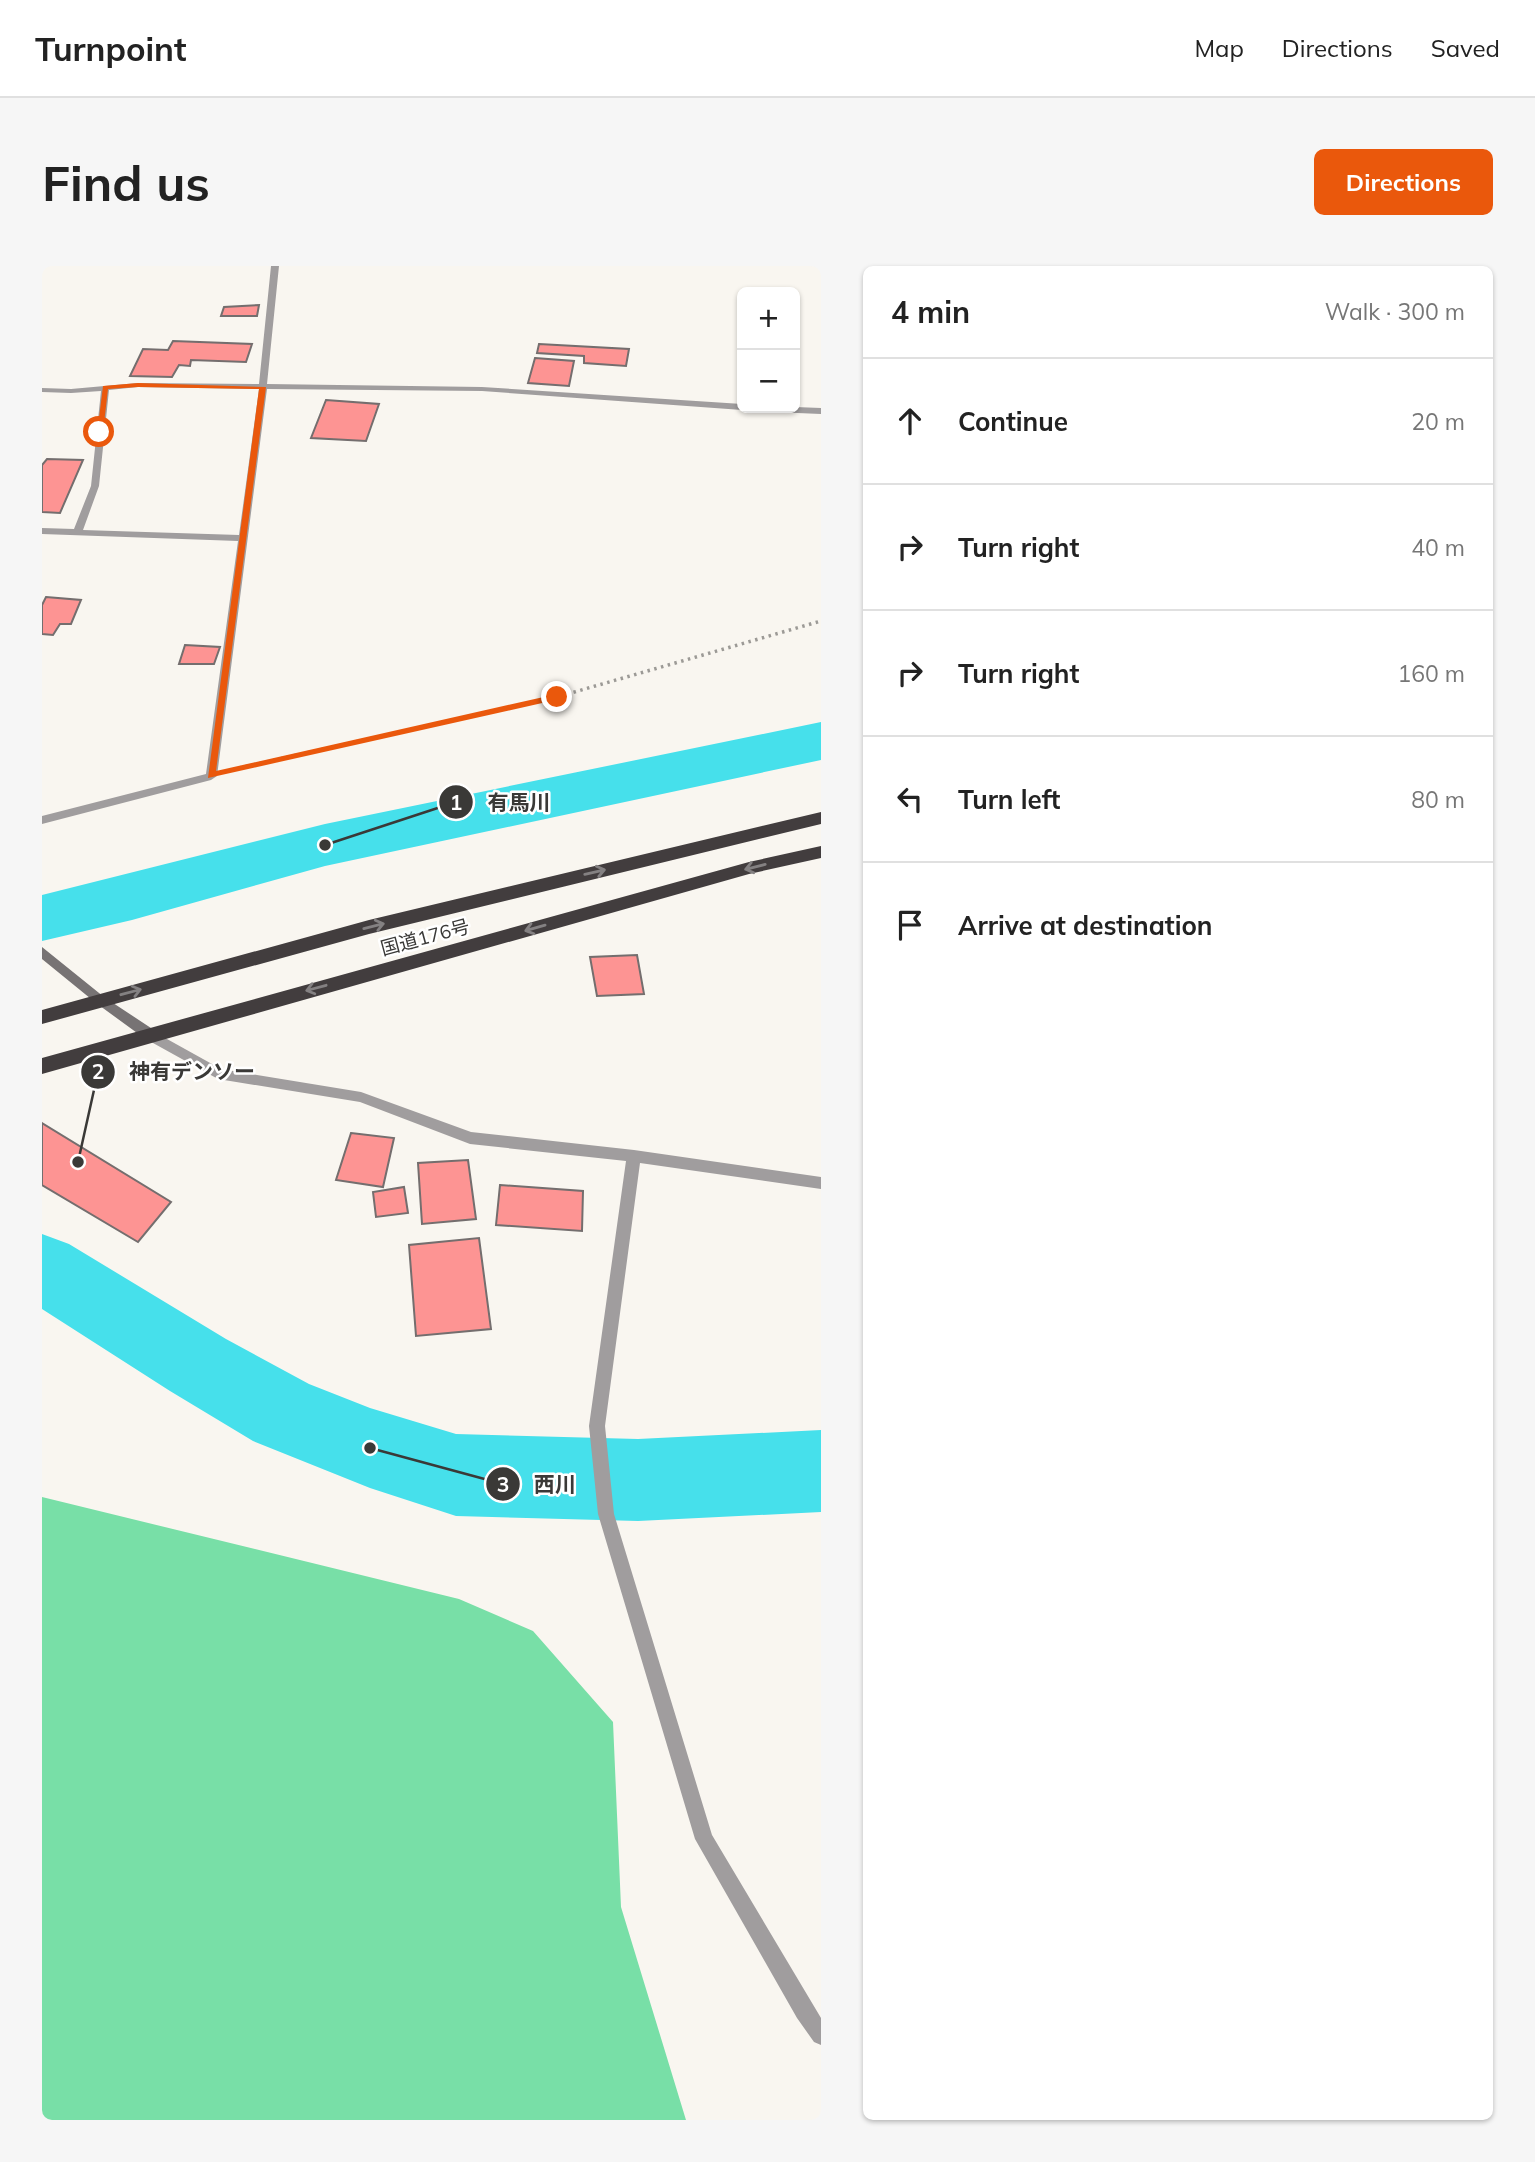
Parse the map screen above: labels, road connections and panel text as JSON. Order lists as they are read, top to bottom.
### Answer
{
  "streets": {
    "highway": ["国道176号"]
  },
  "places": ["有馬川", "神有デンソー", "西川"],
  "page": {
    "header": "Turnpoint",
    "nav": ["Map", "Directions", "Saved"],
    "buttons": "Directions",
    "title": "Find us",
    "heading": ["4 min", "Walk · 300 m"],
    "map_buttons": ["+", "−"],
    "list": [
      ["Continue", "20 m"],
      ["Turn right", "40 m"],
      ["Turn right", "160 m"],
      ["Turn left", "80 m"],
      "Arrive at destination"
    ]
  }
}
